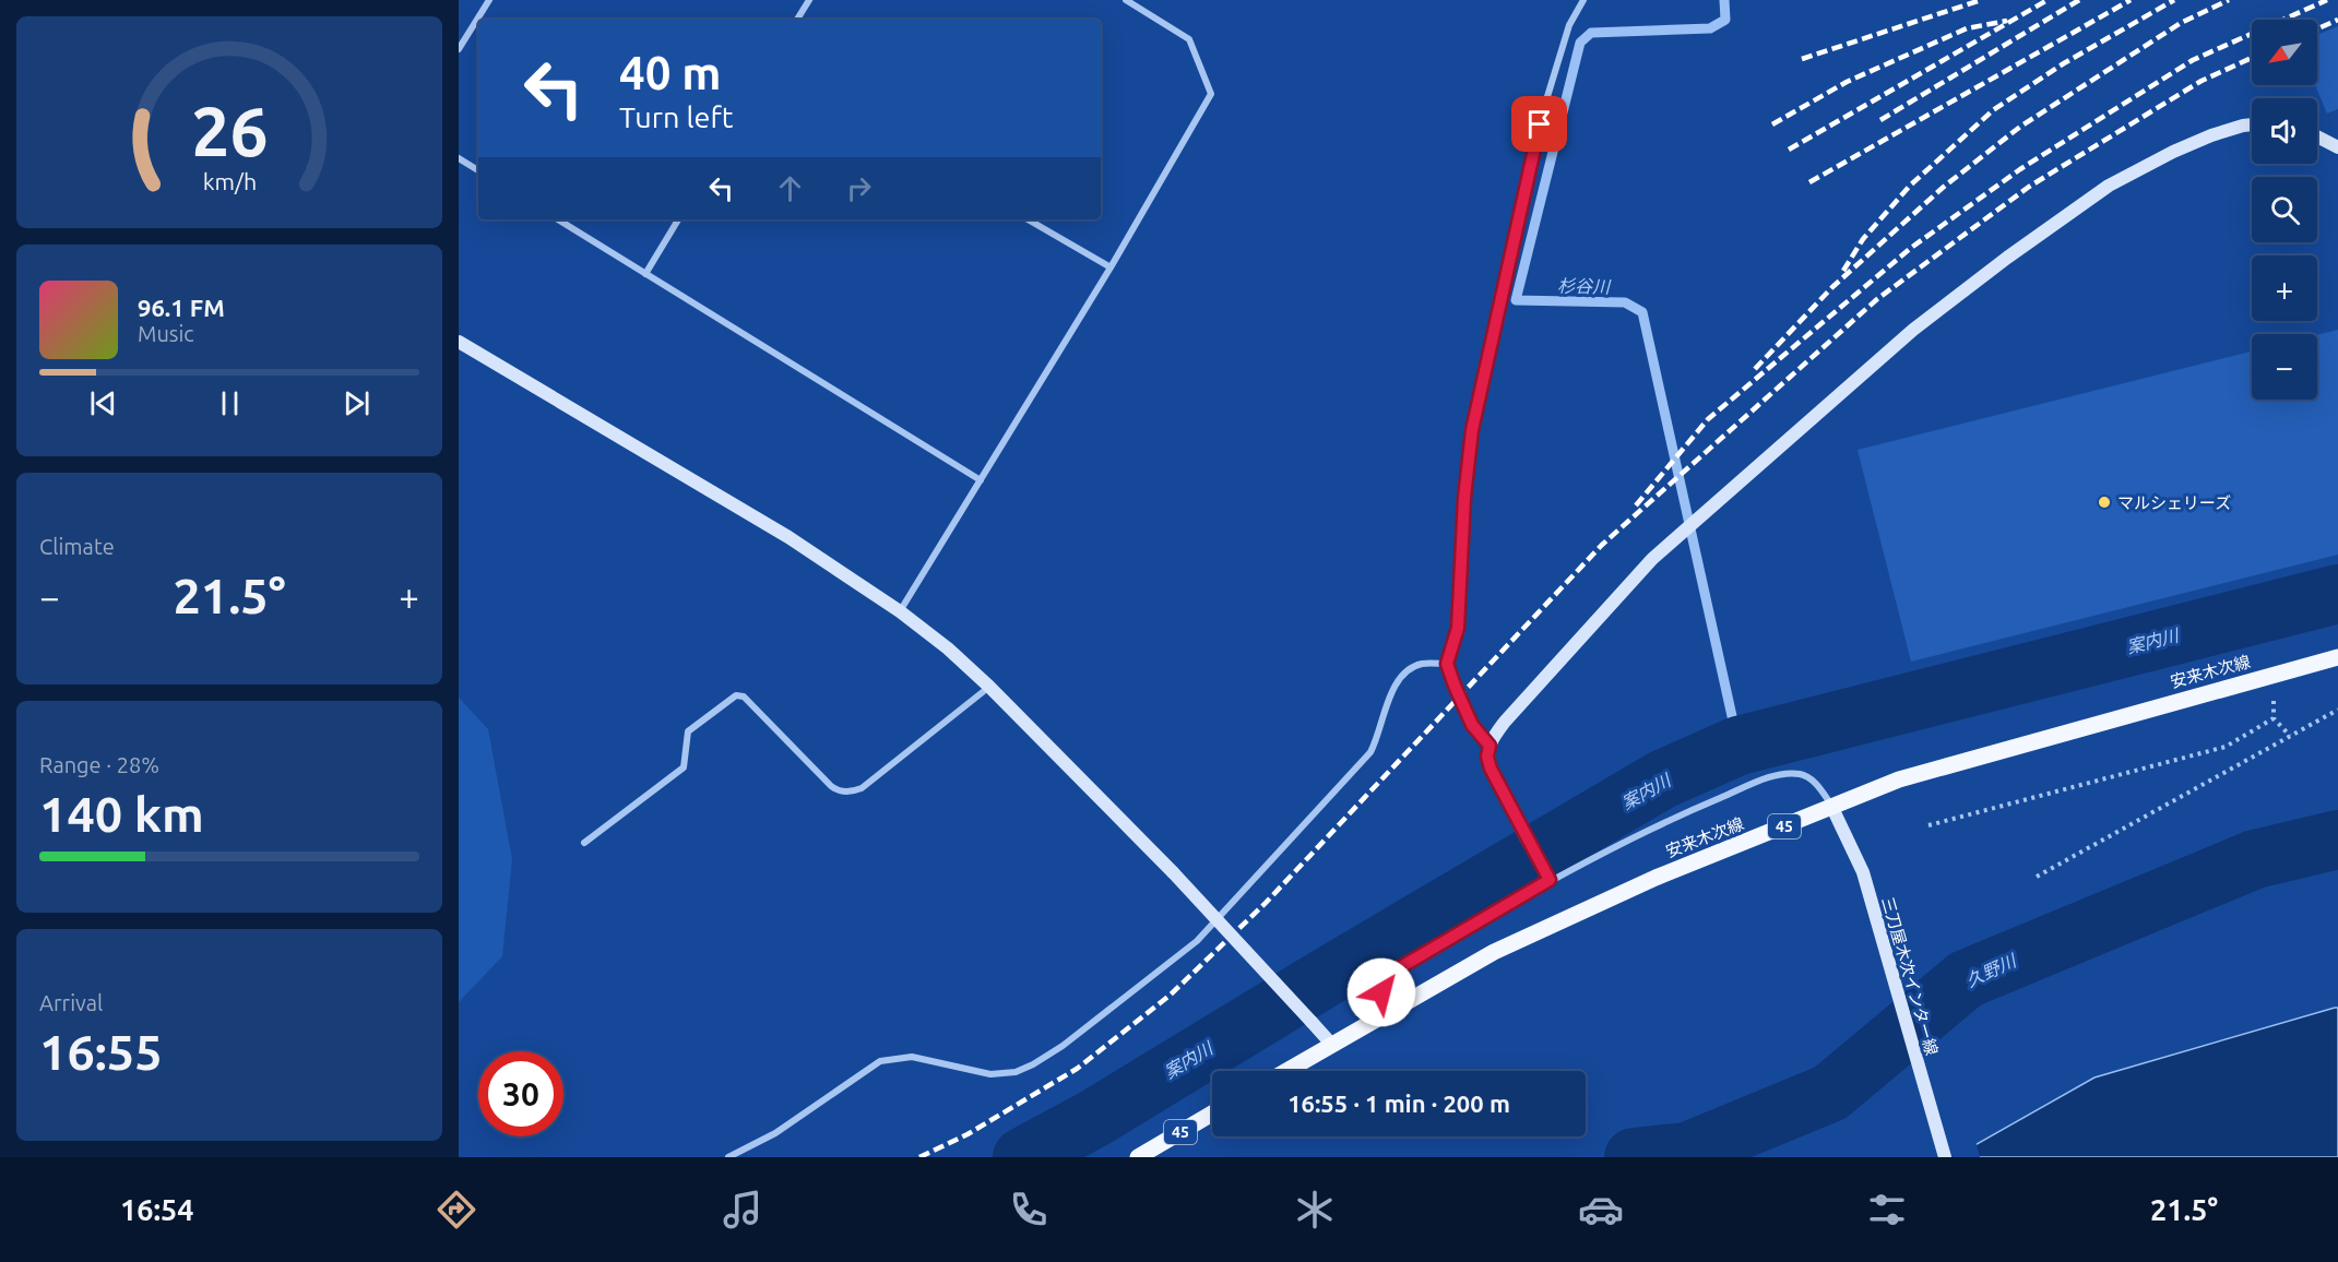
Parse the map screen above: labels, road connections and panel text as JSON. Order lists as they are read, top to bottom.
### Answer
{
  "streets": {
    "main road": ["安来木次線", "45"],
    "street": ["三刀屋木次インター線"]
  },
  "crossings": [
    ["安来木次線", "三刀屋木次インター線"]
  ],
  "water": ["杉谷川", "案内川", "久野川"],
  "places": ["マルシェリーズ"],
  "north": "bottom left",
  "page": {
    "map_buttons": ["+", "−"],
    "turn": ["40 m", "Turn left"],
    "song": ["96.1 FM", "Music"],
    "tile": [
      "Climate",
      ["Range · 28%", "140 km"],
      ["Arrival", "16:55"]
    ],
    "heat": ["−", "21.5°", "+"],
    "limit": "30",
    "trip": "16:55 · 1 min · 200 m",
    "tabs": ["16:54", "21.5°"],
    "gauge": ["26", "km/h"]
  }
}
